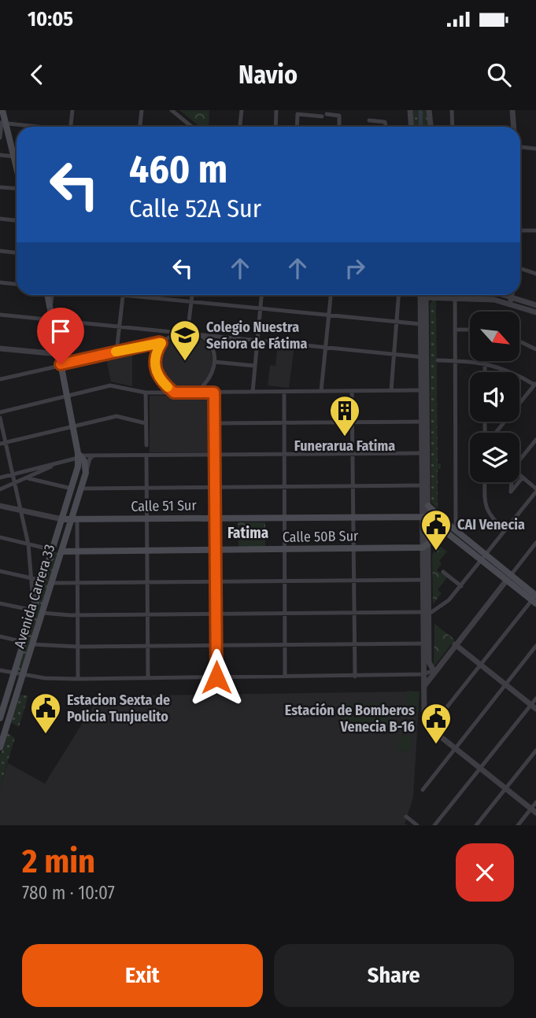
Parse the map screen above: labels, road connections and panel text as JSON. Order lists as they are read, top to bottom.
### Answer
{
  "streets": {
    "main road": ["Calle 51 Sur", "Calle 50B Sur", "Avenida Carrera 33"]
  },
  "crossings": [
    ["Calle 51 Sur", "Avenida Carrera 33"],
    ["Calle 50B Sur", "Avenida Carrera 33"]
  ],
  "districts": ["Fatima"],
  "places": {
    "school or university": ["Colegio Nuestra Señora de Fátima"],
    "building": ["Funerarua Fatima"],
    "public building": ["CAI Venecia", "Estacion Sexta de Policia Tunjuelito", "Estación de Bomberos Venecia B-16"]
  },
  "north": "bottom right",
  "page": {
    "status": "10:05",
    "header": "Navio",
    "turn": ["460 m", "Calle 52A Sur"],
    "heading": ["2 min", "780 m · 10:07"],
    "buttons": ["Exit", "Share"]
  }
}
